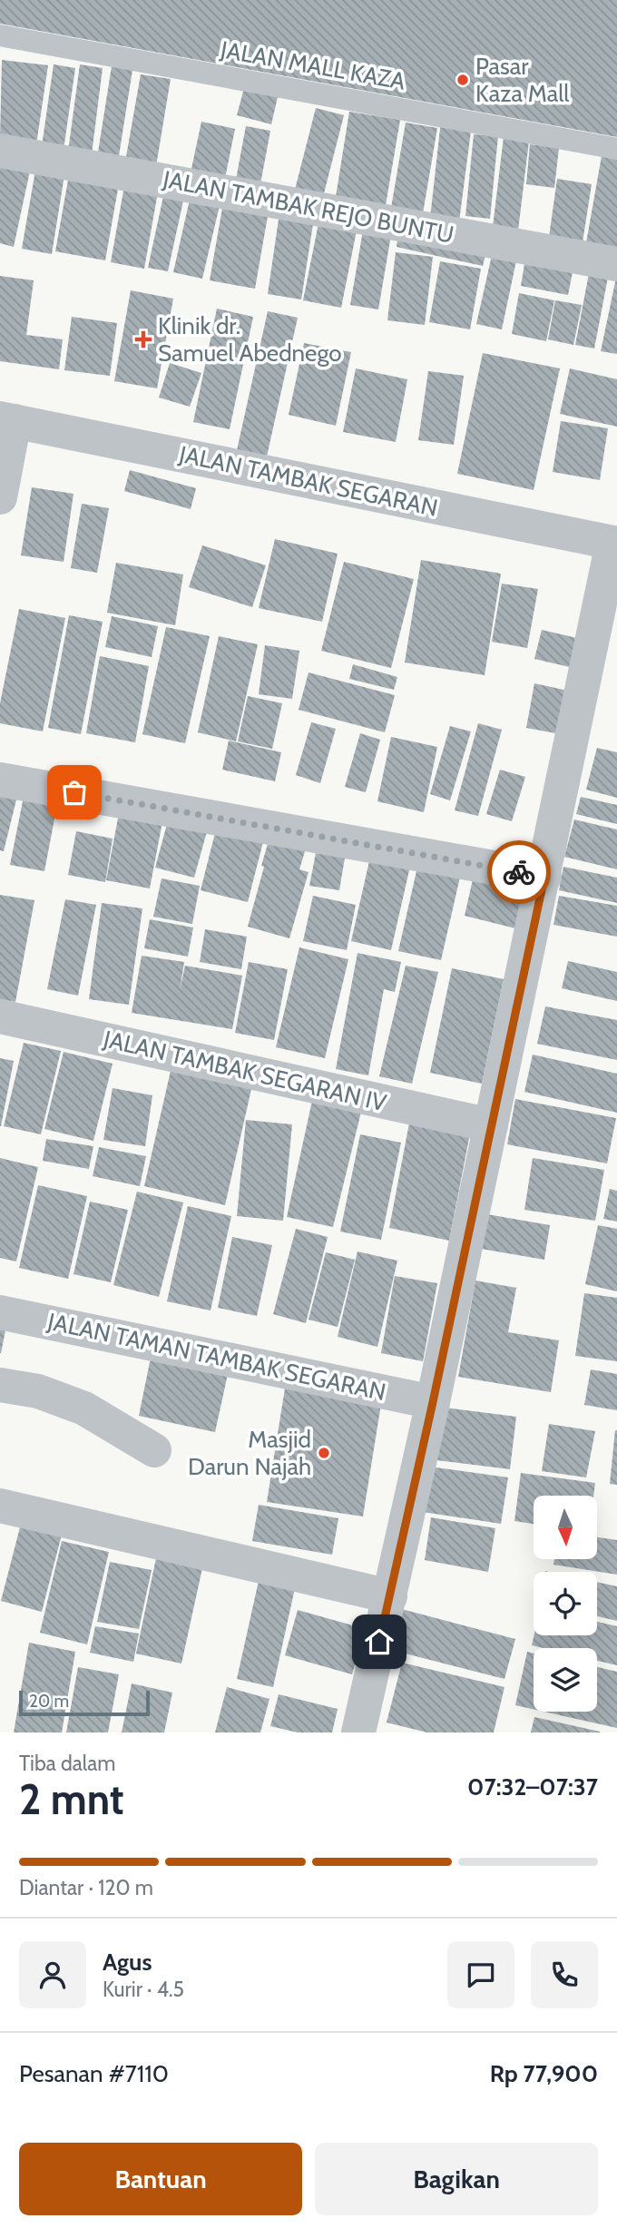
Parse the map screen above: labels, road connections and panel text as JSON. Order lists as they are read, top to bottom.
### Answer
{
  "streets": {
    "street": [
      "JALAN TAMBAK REJO BUNTU",
      "JALAN TAMBAK SEGARAN",
      "JALAN TAMBAK SEGARAN IV",
      "JALAN TAMAN TAMBAK SEGARAN"
    ],
    "lane": ["JALAN MALL KAZA"]
  },
  "places": {
    "other": ["Pasar Kaza Mall", "Masjid Darun Najah"],
    "health": ["Klinik dr. Samuel Abednego"]
  },
  "scale_bar": "20 m",
  "north": "bottom",
  "page": {
    "scale": "20 m",
    "heading": ["2 mnt", "Tiba dalam", "07:32–07:37"],
    "panel": [
      "Agus",
      "Kurir · 4.5",
      "Pesanan #7110",
      "Rp 77,900"
    ],
    "bar": "Diantar · 120 m",
    "buttons": ["Bantuan", "Bagikan"]
  }
}
